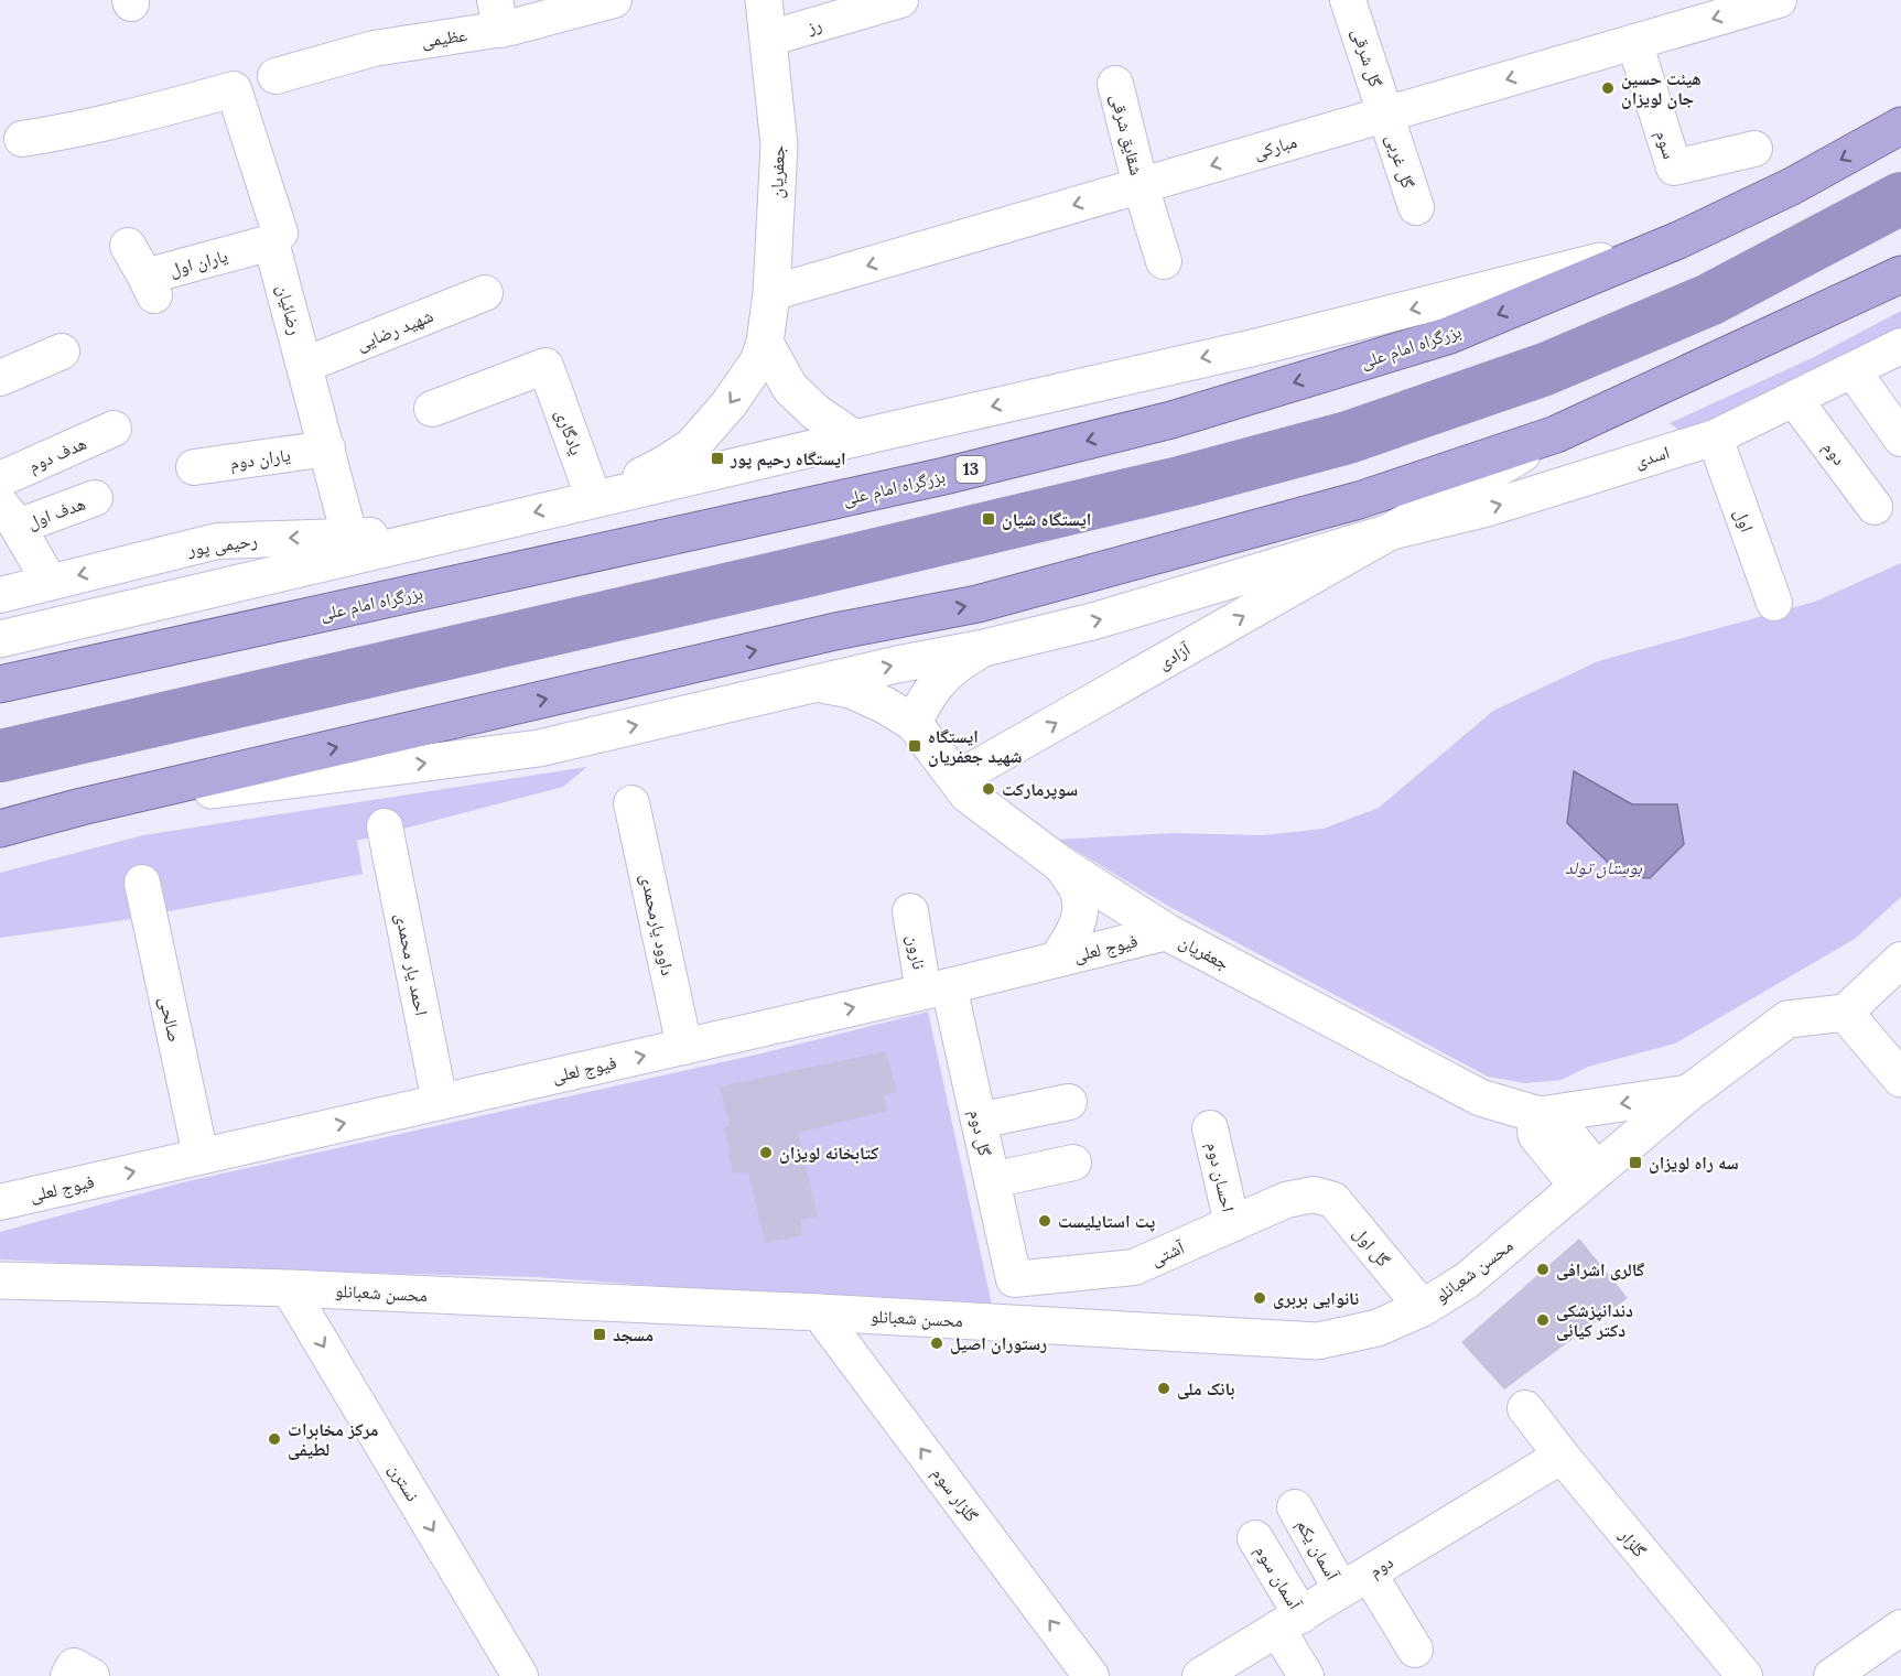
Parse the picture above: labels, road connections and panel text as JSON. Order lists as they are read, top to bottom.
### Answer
{
  "streets": {
    "highway": ["بزرگراه امام علی", "13"],
    "main road": ["جعفریان", "محسن شعبانلو"],
    "street": [
      "رز",
      "عظیمی",
      "گل شرقی",
      "شقایق شرقی",
      "سوم",
      "مبارکی",
      "گل غربی",
      "یاران اول",
      "رضائیان",
      "شهید رضایی",
      "یادگاری",
      "دوم",
      "هدف دوم",
      "اسدی",
      "یاران دوم",
      "هدف اول",
      "اول",
      "رحیمی پور",
      "آزادی",
      "داوود یارمحمدی",
      "فیوج لعلی",
      "نارون",
      "احمد یار محمدی",
      "صالحی",
      "گل دوم",
      "احسان دوم",
      "گل اول",
      "آشتی",
      "نسترن",
      "گلزار سوم",
      "گلزار",
      "آسمان یکم",
      "آسمان سوم"
    ]
  },
  "crossings": [
    ["رز", "جعفریان"],
    ["گل شرقی", "مبارکی"],
    ["گل شرقی", "گل غربی"],
    ["شقایق شرقی", "مبارکی"],
    ["سوم", "مبارکی"],
    ["مبارکی", "گل غربی"],
    ["مبارکی", "جعفریان"],
    ["جعفریان", "یادگاری"],
    ["جعفریان", "آزادی"],
    ["جعفریان", "فیوج لعلی"],
    ["یاران اول", "رضائیان"],
    ["رضائیان", "شهید رضایی"],
    ["رضائیان", "یاران دوم"],
    ["رضائیان", "رحیمی پور"],
    ["دوم", "اسدی"],
    ["دوم", "گلزار"],
    ["دوم", "آسمان یکم"],
    ["دوم", "آسمان سوم"],
    ["اسدی", "اول"],
    ["اسدی", "آزادی"],
    ["داوود یارمحمدی", "فیوج لعلی"],
    ["فیوج لعلی", "نارون"],
    ["فیوج لعلی", "احمد یار محمدی"],
    ["فیوج لعلی", "صالحی"],
    ["فیوج لعلی", "گل دوم"],
    ["نارون", "گل دوم"],
    ["گل دوم", "آشتی"],
    ["احسان دوم", "آشتی"],
    ["گل اول", "آشتی"],
    ["گل اول", "محسن شعبانلو"],
    ["محسن شعبانلو", "نسترن"],
    ["محسن شعبانلو", "گلزار سوم"]
  ],
  "one_way": [
    "مبارکی",
    "اسدی",
    "رحیمی پور",
    "آزادی",
    "فیوج لعلی",
    "نسترن",
    "گلزار سوم"
  ],
  "parks": ["بوستان تولد"],
  "places": {
    "other": [
      "هیئت حسین جان لویزان",
      "سوپرمارکت",
      "کتابخانه لویزان",
      "پت استایلیست",
      "گالری اشرافی",
      "نانوایی بربری",
      "دندانپزشکی دکتر کیائی",
      "رستوران اصیل",
      "بانک ملی",
      "مرکز مخابرات لطیفی"
    ],
    "transit": [
      "ایستگاه رحیم پور",
      "ایستگاه شیان",
      "ایستگاه شهید جعفریان",
      "سه راه لویزان",
      "مسجد"
    ]
  }
}
